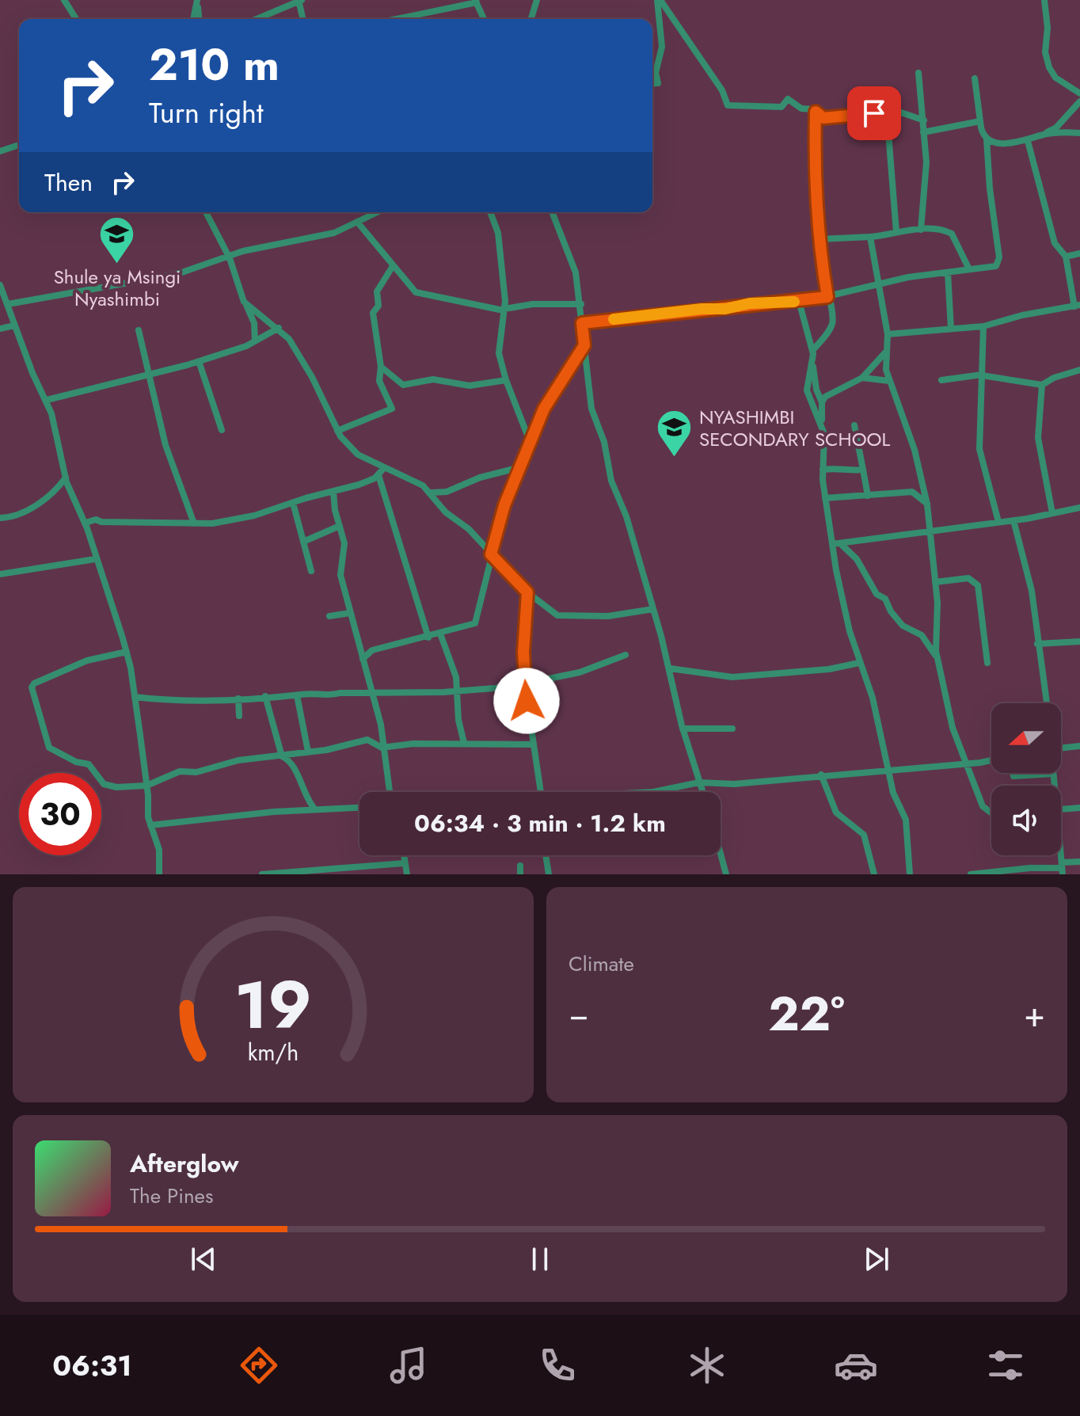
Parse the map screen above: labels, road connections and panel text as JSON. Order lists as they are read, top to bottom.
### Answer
{
  "places": {
    "school or university": ["Shule ya Msingi Nyashimbi", "NYASHIMBI SECONDARY SCHOOL"]
  },
  "north": "left",
  "page": {
    "turn": ["210 m", "Turn right"],
    "then": "Then",
    "limit": "30",
    "trip": "06:34 · 3 min · 1.2 km",
    "tile": "Climate",
    "heat": ["−", "22°", "+"],
    "song": ["Afterglow", "The Pines"],
    "tabs": "06:31",
    "gauge": ["19", "km/h"]
  }
}
